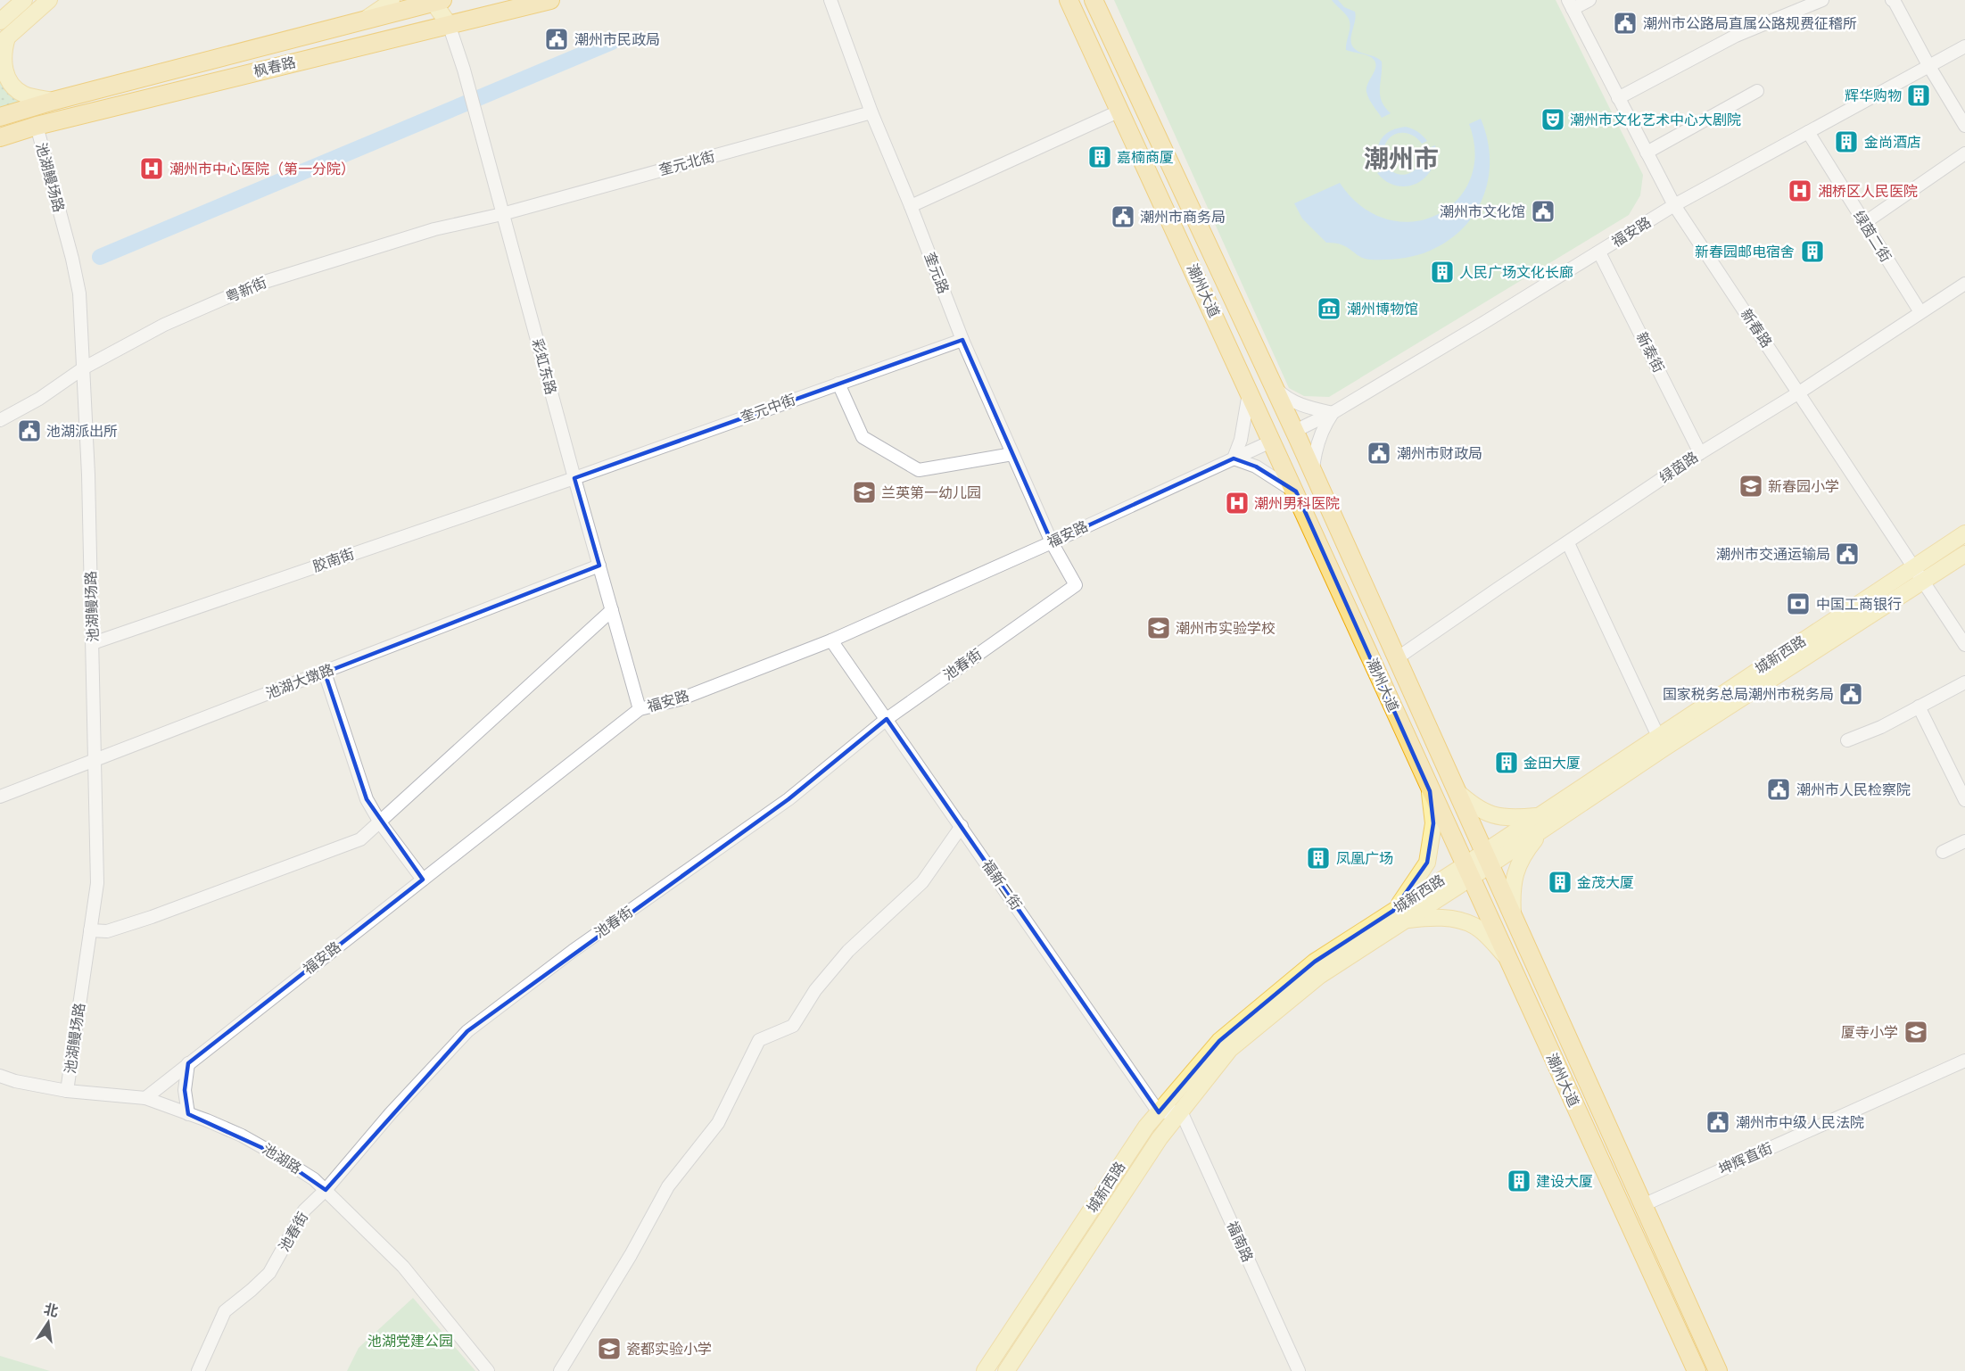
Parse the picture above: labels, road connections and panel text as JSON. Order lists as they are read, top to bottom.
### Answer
{
  "streets": {
    "highway": ["枫春路", "潮州大道"],
    "main road": ["城新西路"],
    "street": [
      "奎元北街",
      "池湖鳗场路",
      "福安路",
      "绿茵二街",
      "奎元路",
      "粤新街",
      "新春路",
      "新泰街",
      "彩虹东路",
      "奎元中街",
      "绿茵路",
      "胶南街",
      "池春街",
      "池湖大墩路",
      "福新二街",
      "池湖路",
      "坤辉直街",
      "福南路"
    ]
  },
  "crossings": [
    ["枫春路", "池湖鳗场路"],
    ["枫春路", "彩虹东路"],
    ["奎元北街", "奎元路"],
    ["奎元北街", "粤新街"],
    ["奎元北街", "彩虹东路"],
    ["池湖鳗场路", "粤新街"],
    ["池湖鳗场路", "胶南街"],
    ["池湖鳗场路", "池湖大墩路"],
    ["池湖鳗场路", "池湖路"],
    ["福安路", "绿茵二街"],
    ["福安路", "奎元路"],
    ["福安路", "潮州大道"],
    ["福安路", "新春路"],
    ["福安路", "新泰街"],
    ["福安路", "彩虹东路"],
    ["福安路", "池春街"],
    ["福安路", "福新二街"],
    ["福安路", "池湖路"],
    ["绿茵二街", "绿茵路"],
    ["奎元路", "奎元中街"],
    ["奎元路", "池春街"],
    ["粤新街", "彩虹东路"],
    ["潮州大道", "绿茵路"],
    ["潮州大道", "城新西路"],
    ["潮州大道", "坤辉直街"],
    ["新春路", "绿茵路"],
    ["新春路", "城新西路"],
    ["新泰街", "绿茵路"],
    ["彩虹东路", "奎元中街"],
    ["彩虹东路", "胶南街"],
    ["彩虹东路", "池湖大墩路"],
    ["奎元中街", "胶南街"],
    ["城新西路", "福新二街"],
    ["城新西路", "福南路"],
    ["池春街", "福新二街"],
    ["池春街", "池湖路"]
  ],
  "districts": ["潮州市"],
  "parks": ["池湖党建公园"],
  "places": {
    "public building": [
      "潮州市公路局直属公路规费征稽所",
      "潮州市民政局",
      "潮州市文化馆",
      "潮州市商务局",
      "池湖派出所",
      "潮州市财政局",
      "潮州市交通运输局",
      "国家税务总局潮州市税务局",
      "潮州市人民检察院",
      "潮州市中级人民法院"
    ],
    "building": [
      "辉华购物",
      "金尚酒店",
      "嘉楠商厦",
      "新春园邮电宿舍",
      "人民广场文化长廊",
      "金田大厦",
      "凤凰广场",
      "金茂大厦",
      "建设大厦"
    ],
    "theatre": ["潮州市文化艺术中心大剧院"],
    "hospital": ["潮州市中心医院（第一分院）", "湘桥区人民医院", "潮州男科医院"],
    "museum": ["潮州博物馆"],
    "school or university": [
      "新春园小学",
      "兰英第一幼儿园",
      "潮州市实验学校",
      "厦寺小学",
      "瓷都实验小学"
    ],
    "bank": ["中国工商银行"]
  },
  "north": "top"
}
